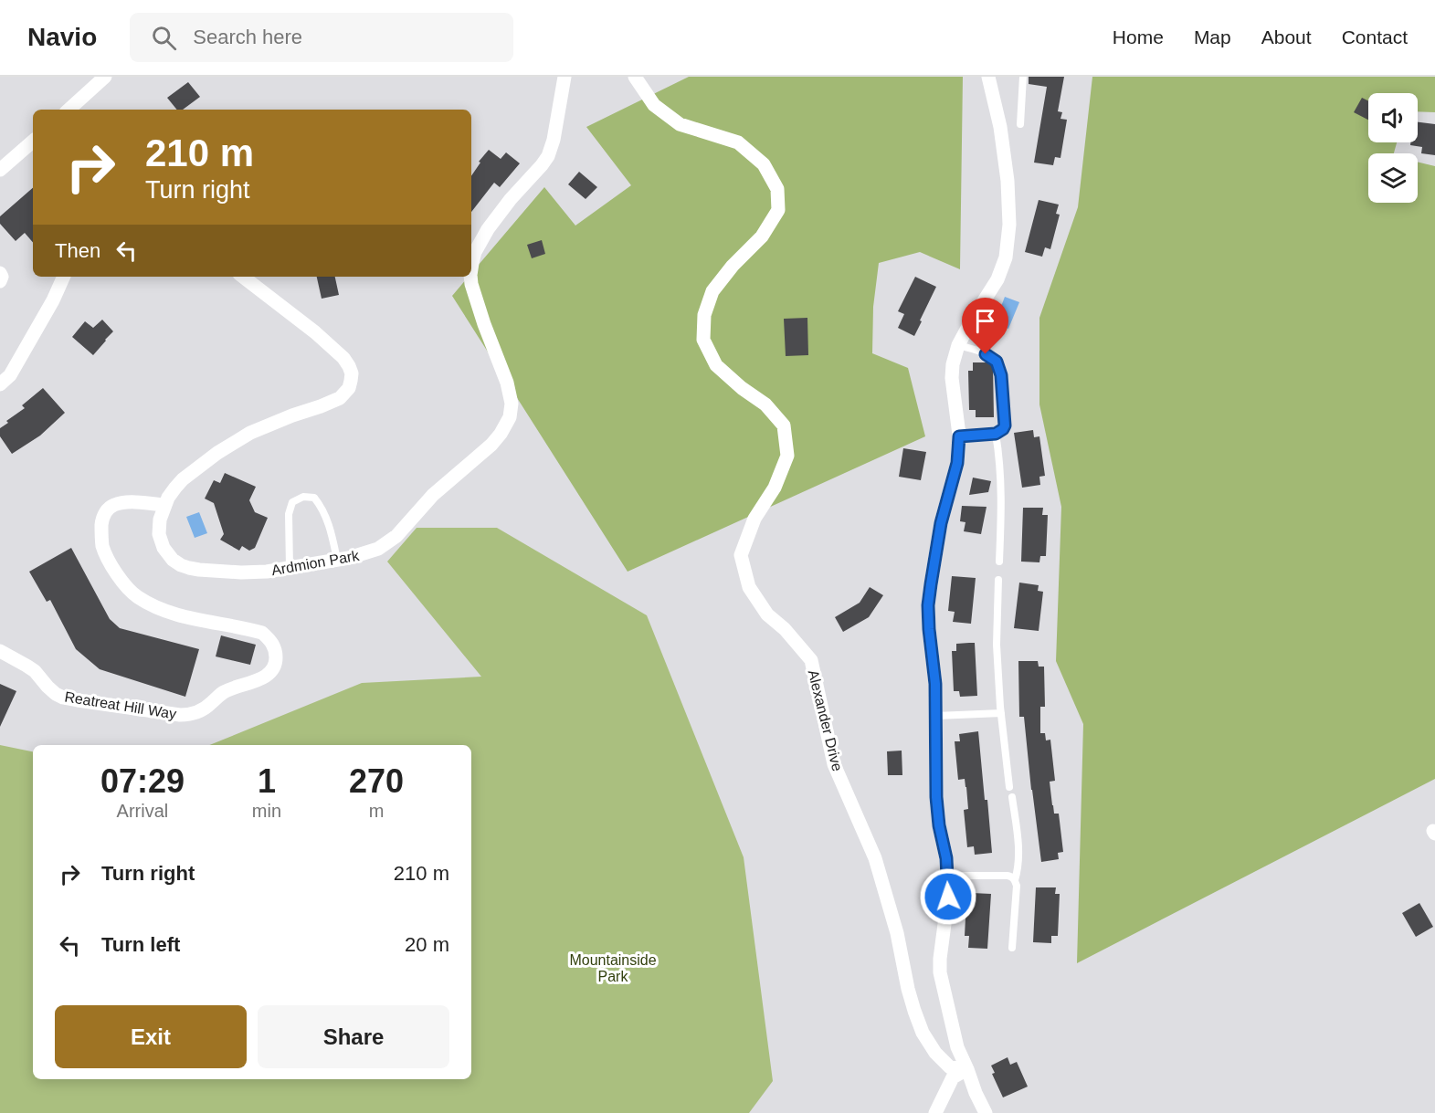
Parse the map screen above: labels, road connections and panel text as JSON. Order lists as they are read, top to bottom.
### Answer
{
  "streets": {
    "street": ["Ardmion Park", "Reatreat Hill Way", "Alexander Drive"]
  },
  "crossings": [
    ["Ardmion Park", "Reatreat Hill Way"]
  ],
  "parks": ["Mountainside Park"],
  "page": {
    "header": "Navio",
    "search": "Search here",
    "nav": [
      "Home",
      "Map",
      "About",
      "Contact"
    ],
    "turn": ["210 m", "Turn right"],
    "then": "Then",
    "eta": [
      "07:29",
      "Arrival",
      "1",
      "min",
      "270",
      "m"
    ],
    "list": [
      {
        "name": "Turn right",
        "value": "210 m"
      },
      {
        "name": "Turn left",
        "value": "20 m"
      }
    ],
    "buttons": ["Exit", "Share"]
  }
}
